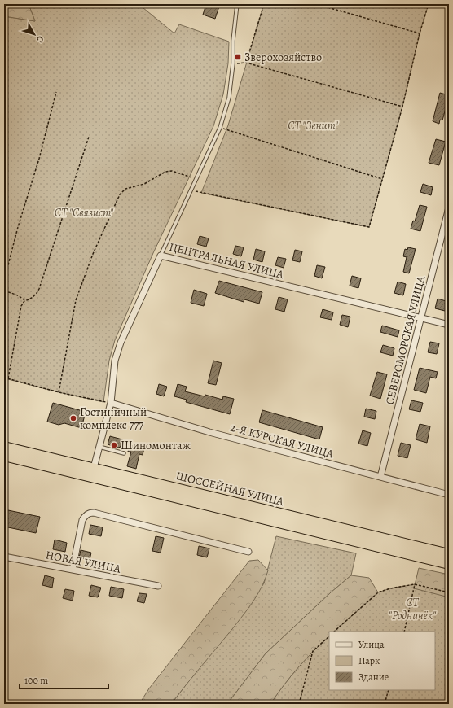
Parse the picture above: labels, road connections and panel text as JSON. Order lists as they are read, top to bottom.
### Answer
{
  "streets": {
    "highway": ["ШОССЕЙНАЯ УЛИЦА"],
    "street": [
      "ЦЕНТРАЛЬНАЯ УЛИЦА",
      "СЕВЕРОМОРСКАЯ УЛИЦА",
      "2-Я КУРСКАЯ УЛИЦА",
      "НОВАЯ УЛИЦА"
    ]
  },
  "crossings": [
    ["ЦЕНТРАЛЬНАЯ УЛИЦА", "СЕВЕРОМОРСКАЯ УЛИЦА"],
    ["ЦЕНТРАЛЬНАЯ УЛИЦА", "2-Я КУРСКАЯ УЛИЦА"],
    ["ЦЕНТРАЛЬНАЯ УЛИЦА", "ШОССЕЙНАЯ УЛИЦА"],
    ["СЕВЕРОМОРСКАЯ УЛИЦА", "2-Я КУРСКАЯ УЛИЦА"]
  ],
  "parks": ["СТ \"Зенит\"", "СТ \"Связист\"", "СТ \"Родничёк\""],
  "places": {
    "transit": ["Зверохозяйство"],
    "other": ["Гостиничный комплекс 777", "Шиномонтаж"]
  },
  "legend": ["Улица", "Парк", "Здание"],
  "scale_bar": "100 m",
  "north": "bottom right"
}
